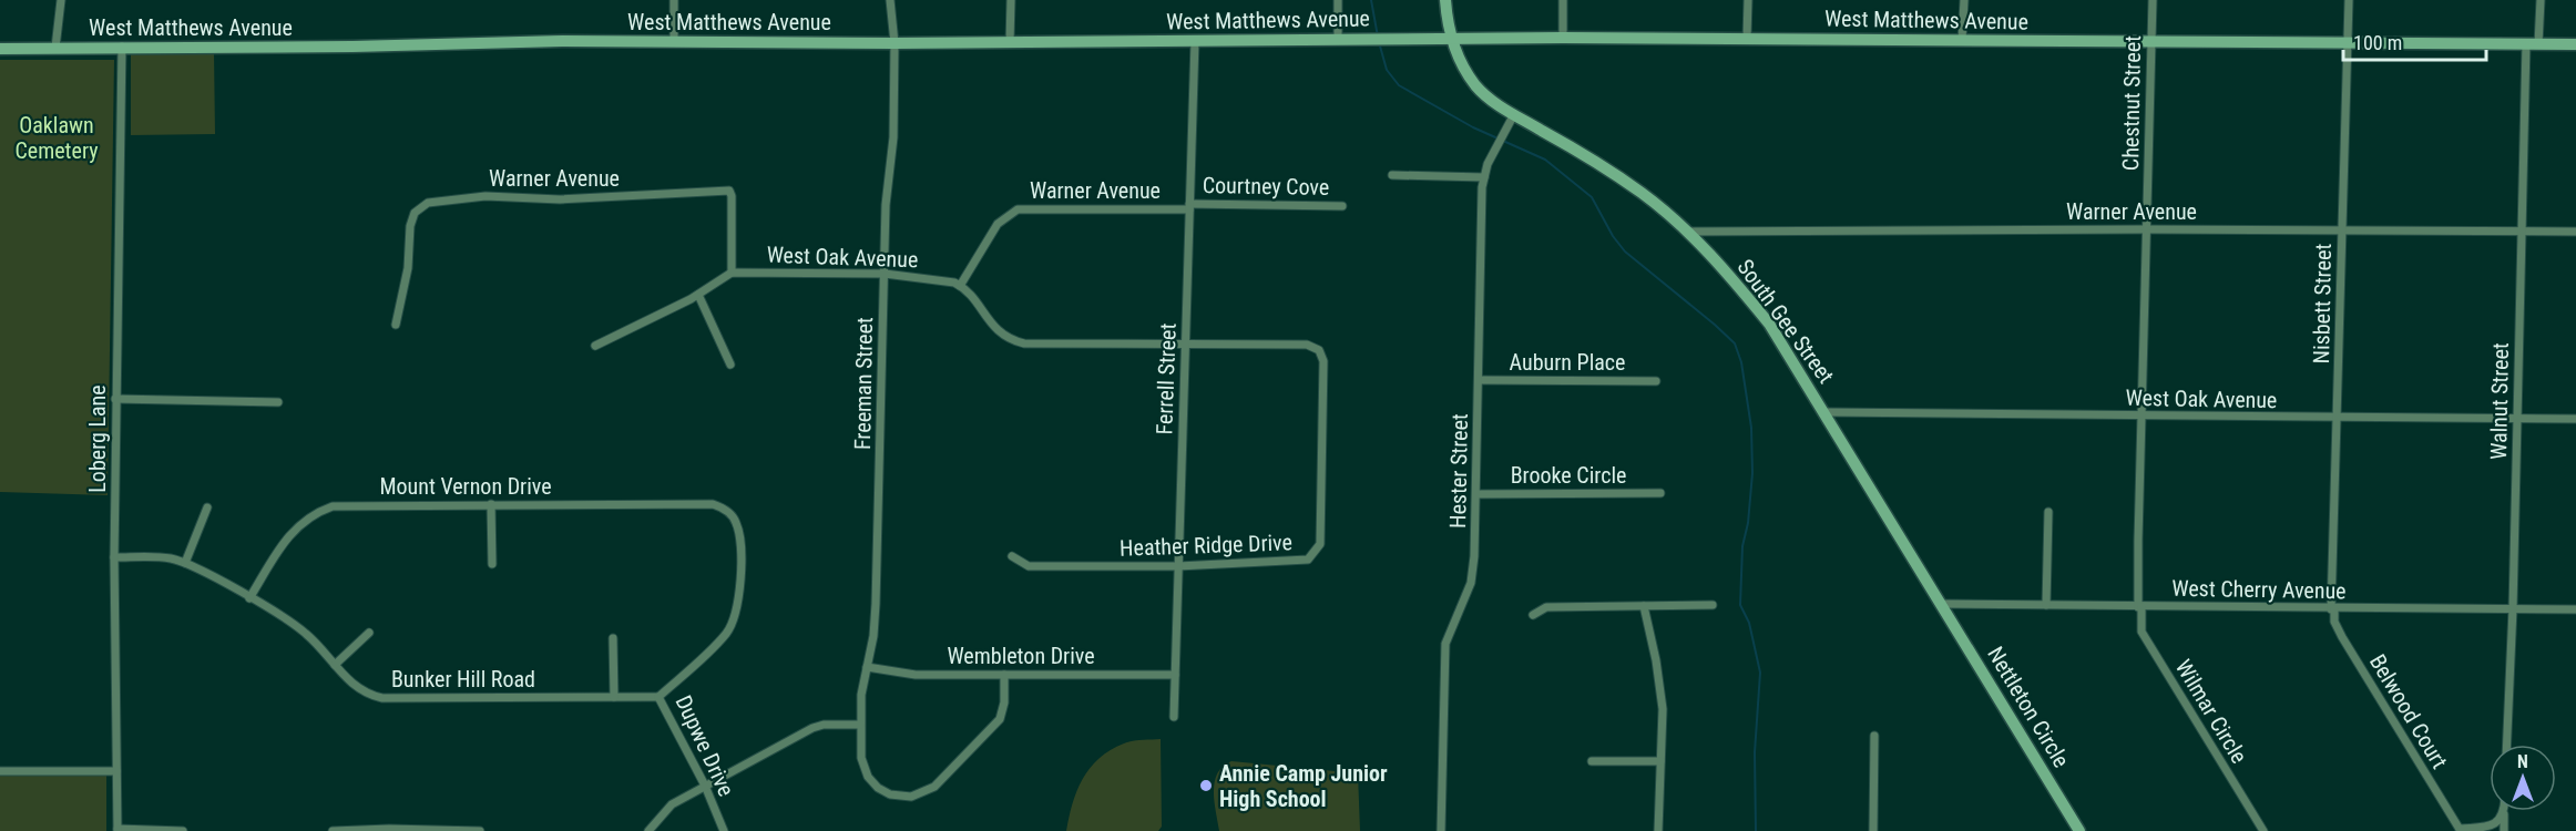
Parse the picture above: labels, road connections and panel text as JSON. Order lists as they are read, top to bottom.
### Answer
{
  "streets": {
    "street": [
      "West Matthews Avenue",
      "Chestnut Street",
      "Warner Avenue",
      "Courtney Cove",
      "West Oak Avenue",
      "Nisbett Street",
      "South Gee Street",
      "Auburn Place",
      "Ferrell Street",
      "Freeman Street",
      "Walnut Street",
      "Loberg Lane",
      "Hester Street",
      "Brooke Circle",
      "Mount Vernon Drive",
      "Heather Ridge Drive",
      "West Cherry Avenue",
      "Wembleton Drive",
      "Bunker Hill Road",
      "Nettleton Circle",
      "Wilmar Circle",
      "Belwood Court",
      "Dupwe Drive"
    ]
  },
  "crossings": [
    ["West Matthews Avenue", "Chestnut Street"],
    ["West Matthews Avenue", "Nisbett Street"],
    ["West Matthews Avenue", "South Gee Street"],
    ["West Matthews Avenue", "Ferrell Street"],
    ["West Matthews Avenue", "Freeman Street"],
    ["West Matthews Avenue", "Walnut Street"],
    ["West Matthews Avenue", "Loberg Lane"],
    ["Chestnut Street", "Warner Avenue"],
    ["Chestnut Street", "West Oak Avenue"],
    ["Chestnut Street", "West Cherry Avenue"],
    ["Chestnut Street", "Wilmar Circle"],
    ["Warner Avenue", "Courtney Cove"],
    ["Warner Avenue", "West Oak Avenue"],
    ["Warner Avenue", "Nisbett Street"],
    ["Warner Avenue", "South Gee Street"],
    ["Warner Avenue", "Ferrell Street"],
    ["Warner Avenue", "Walnut Street"],
    ["Courtney Cove", "Ferrell Street"],
    ["West Oak Avenue", "Nisbett Street"],
    ["West Oak Avenue", "South Gee Street"],
    ["West Oak Avenue", "Freeman Street"],
    ["West Oak Avenue", "Walnut Street"],
    ["Nisbett Street", "West Cherry Avenue"],
    ["Nisbett Street", "Belwood Court"],
    ["South Gee Street", "Hester Street"],
    ["South Gee Street", "West Cherry Avenue"],
    ["South Gee Street", "Nettleton Circle"],
    ["Auburn Place", "Hester Street"],
    ["Ferrell Street", "Heather Ridge Drive"],
    ["Ferrell Street", "Wembleton Drive"],
    ["Freeman Street", "Wembleton Drive"],
    ["Walnut Street", "West Cherry Avenue"],
    ["Loberg Lane", "Bunker Hill Road"],
    ["Hester Street", "Brooke Circle"],
    ["Mount Vernon Drive", "Bunker Hill Road"],
    ["Mount Vernon Drive", "Dupwe Drive"],
    ["West Cherry Avenue", "Nettleton Circle"],
    ["West Cherry Avenue", "Wilmar Circle"],
    ["West Cherry Avenue", "Belwood Court"],
    ["Bunker Hill Road", "Dupwe Drive"]
  ],
  "parks": ["Oaklawn Cemetery"],
  "places": ["Annie Camp Junior High School"],
  "scale_bar": "100 m",
  "north": "top"
}
